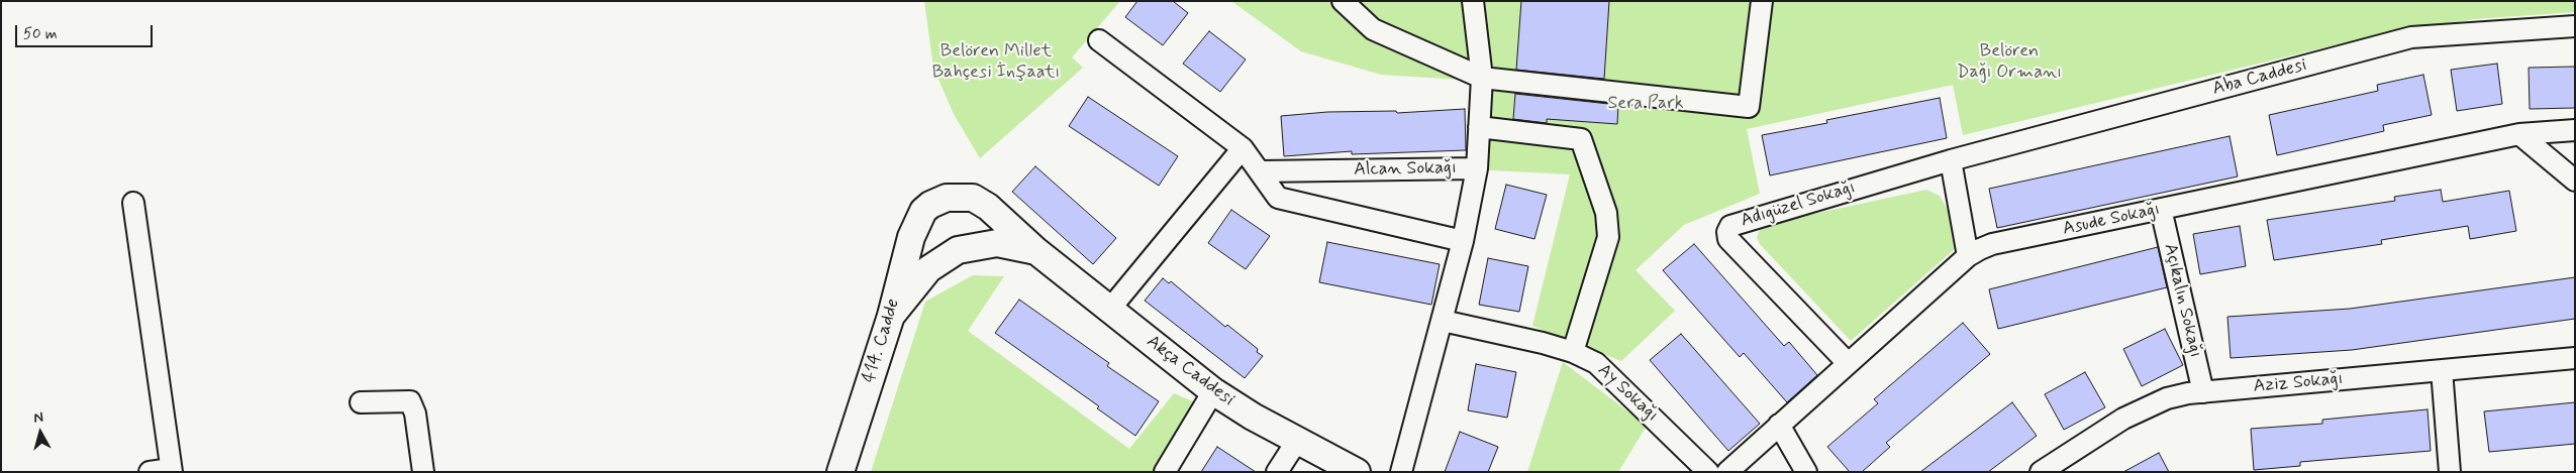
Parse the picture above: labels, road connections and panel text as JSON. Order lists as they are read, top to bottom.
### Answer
{
  "streets": {
    "main road": ["414. Cadde", "Akça Caddesi"],
    "street": [
      "Aba Caddesi",
      "Alcan Sokağı",
      "Adıgüzel Sokağı",
      "Asude Sokağı",
      "Açıkalın Sokağı",
      "Aziz Sokağı",
      "Ay Sokağı"
    ]
  },
  "crossings": [
    ["Aba Caddesi", "Adıgüzel Sokağı"],
    ["Alcan Sokağı", "Ay Sokağı"],
    ["Adıgüzel Sokağı", "Asude Sokağı"],
    ["Asude Sokağı", "Açıkalın Sokağı"],
    ["Açıkalın Sokağı", "Aziz Sokağı"],
    ["414. Cadde", "Akça Caddesi"]
  ],
  "parks": ["Belören Millet Bahçesi İnşaatı", "Belören Dağı Ormanı", "Sera Park"],
  "scale_bar": "50 m",
  "north": "top"
}
